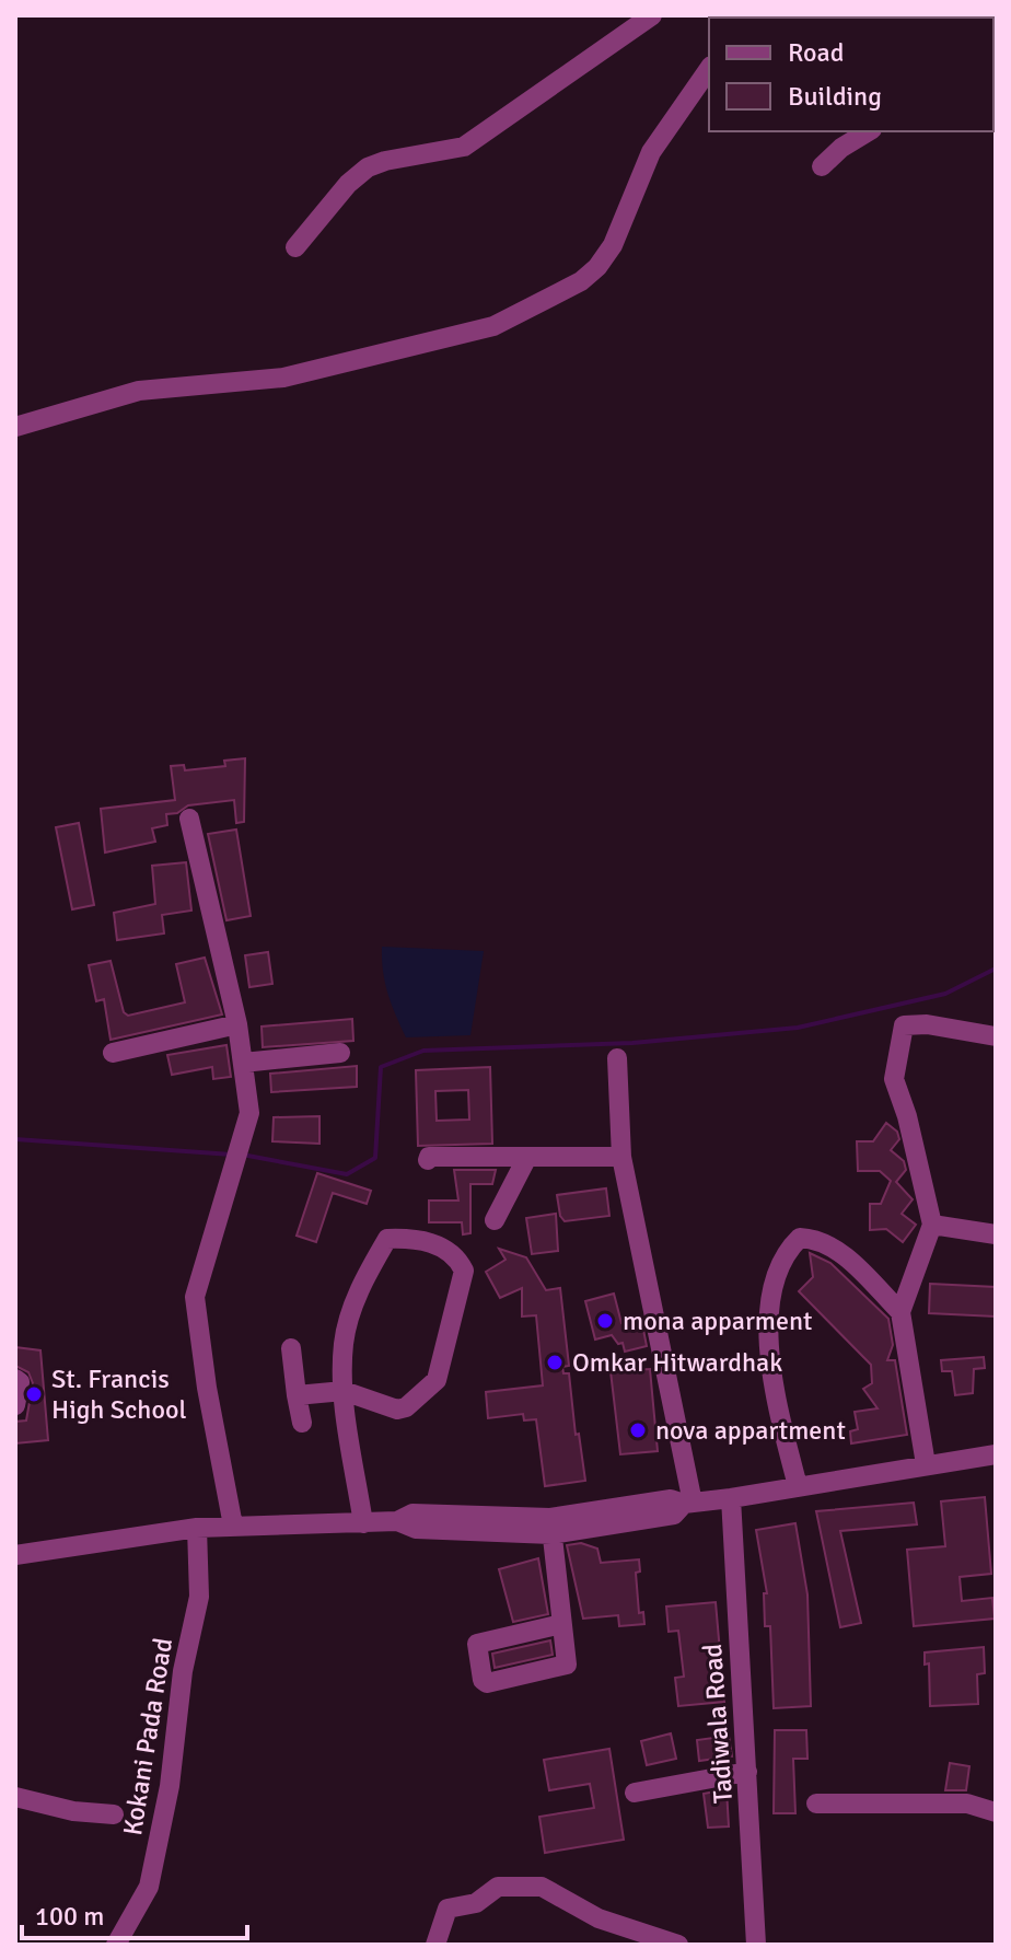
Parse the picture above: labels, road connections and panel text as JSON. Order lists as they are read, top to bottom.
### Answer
{
  "streets": {
    "street": ["Tadiwala Road", "Kokani Pada Road"]
  },
  "places": [
    "mona apparment",
    "Omkar Hitwardhak",
    "St. Francis High School",
    "nova appartment"
  ],
  "legend": ["Road", "Building"],
  "scale_bar": "100 m"
}
